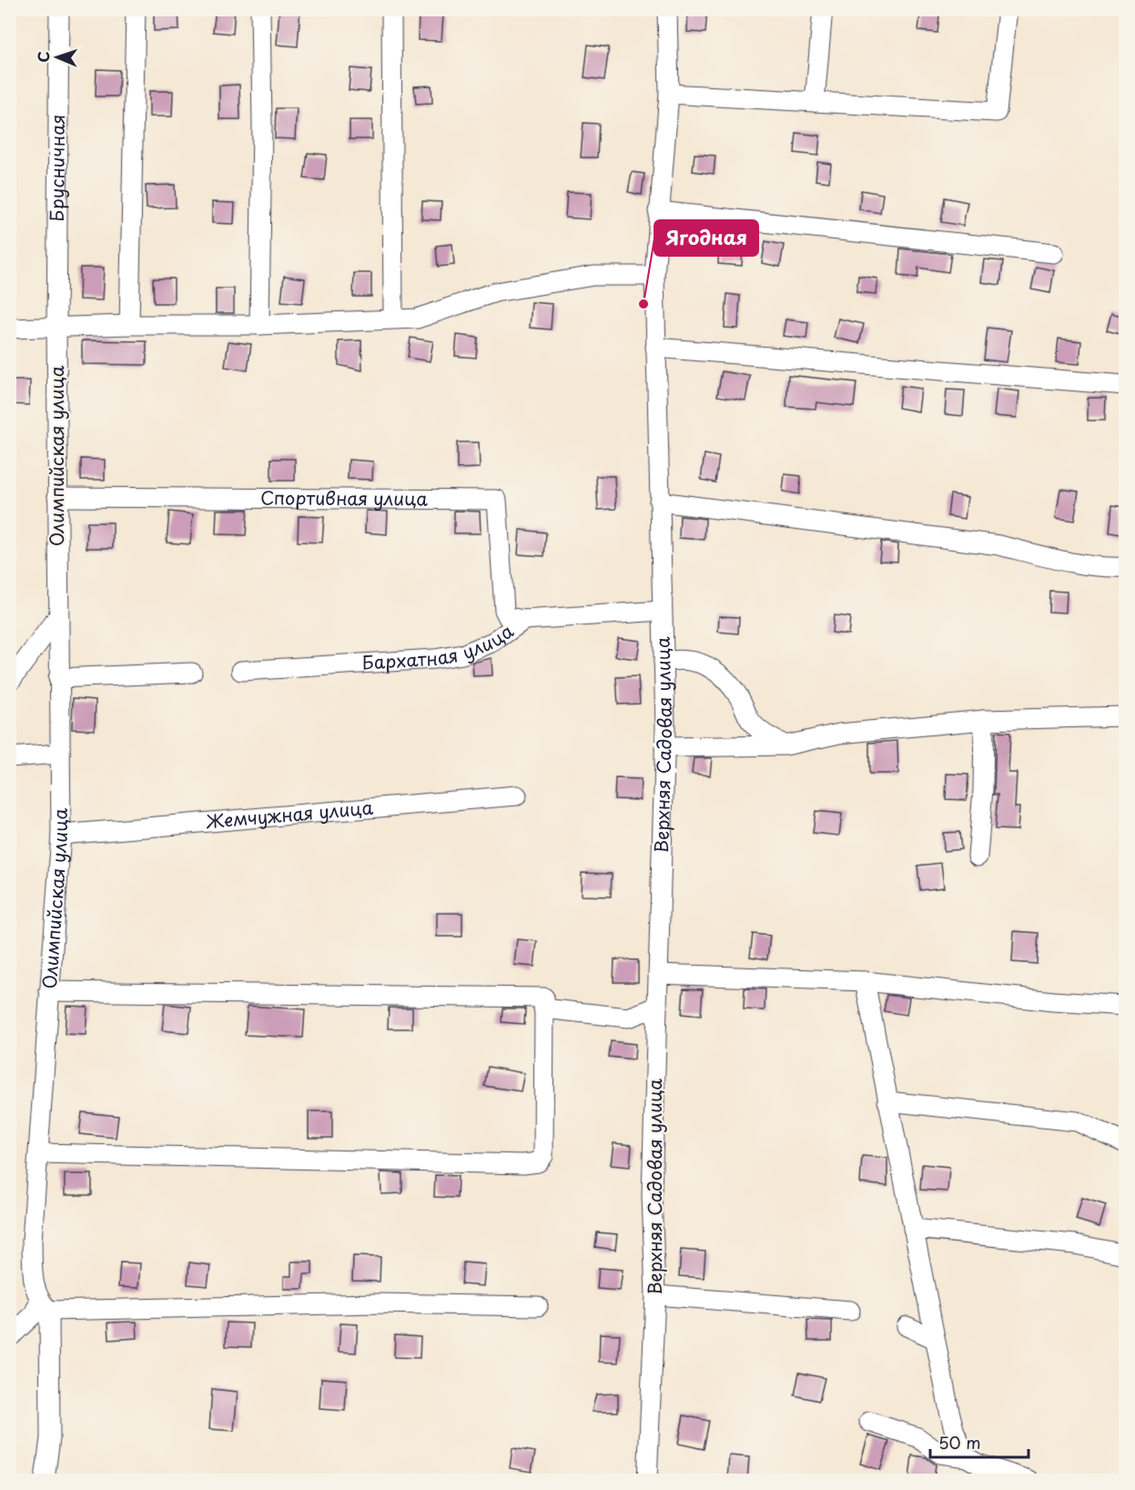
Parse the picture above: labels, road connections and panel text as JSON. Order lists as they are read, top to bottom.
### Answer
{
  "streets": {
    "street": [
      "Брусничная",
      "Олимпийская улица",
      "Спортивная улица",
      "Бархатная улица",
      "Верхняя Садовая улица",
      "Жемчужная улица"
    ]
  },
  "crossings": [
    ["Брусничная", "Олимпийская улица"],
    ["Олимпийская улица", "Спортивная улица"],
    ["Олимпийская улица", "Жемчужная улица"],
    ["Спортивная улица", "Бархатная улица"],
    ["Бархатная улица", "Верхняя Садовая улица"]
  ],
  "places": ["Ягодная"],
  "scale_bar": "50 m",
  "north": "left"
}
